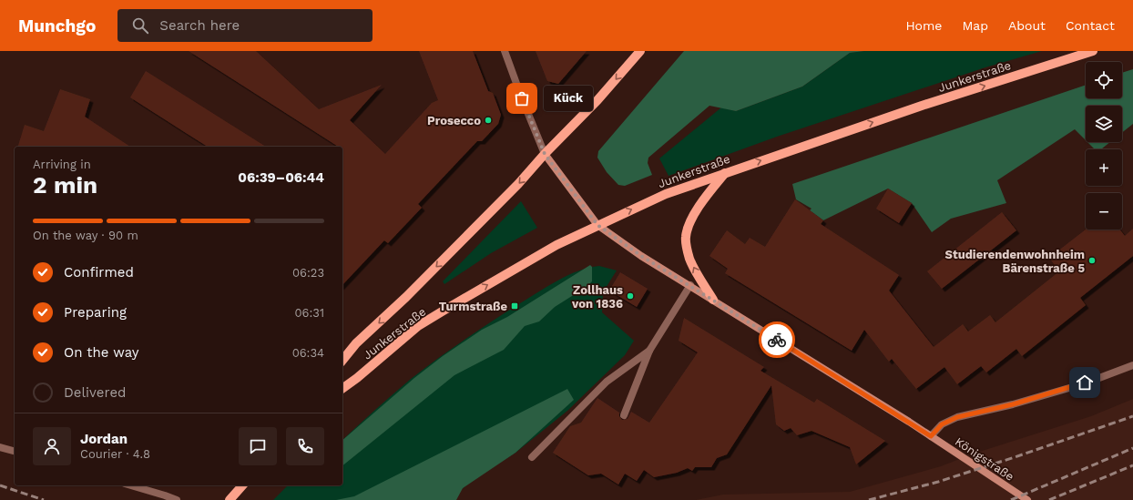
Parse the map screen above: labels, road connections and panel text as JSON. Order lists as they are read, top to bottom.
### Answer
{
  "streets": {
    "main road": ["Junkerstraße"],
    "street": ["Königstraße"]
  },
  "crossings": [
    ["Junkerstraße", "Königstraße"]
  ],
  "places": {
    "other": [
      "Kück",
      "Prosecco",
      "Studierendenwohnheim Bärenstraße 5",
      "Zollhaus von 1836"
    ],
    "transit": ["Turmstraße"]
  },
  "page": {
    "header": "Munchgo",
    "search": "Search here",
    "nav": [
      "Home",
      "Map",
      "About",
      "Contact"
    ],
    "map_buttons": ["+", "−"],
    "bubble": "Kück",
    "heading": ["2 min", "Arriving in", "06:39–06:44"],
    "panel": ["Jordan", "Courier · 4.8"],
    "bar": "On the way · 90 m",
    "list": [
      ["Confirmed", "06:23"],
      ["Preparing", "06:31"],
      ["On the way", "06:34"],
      "Delivered"
    ]
  }
}
